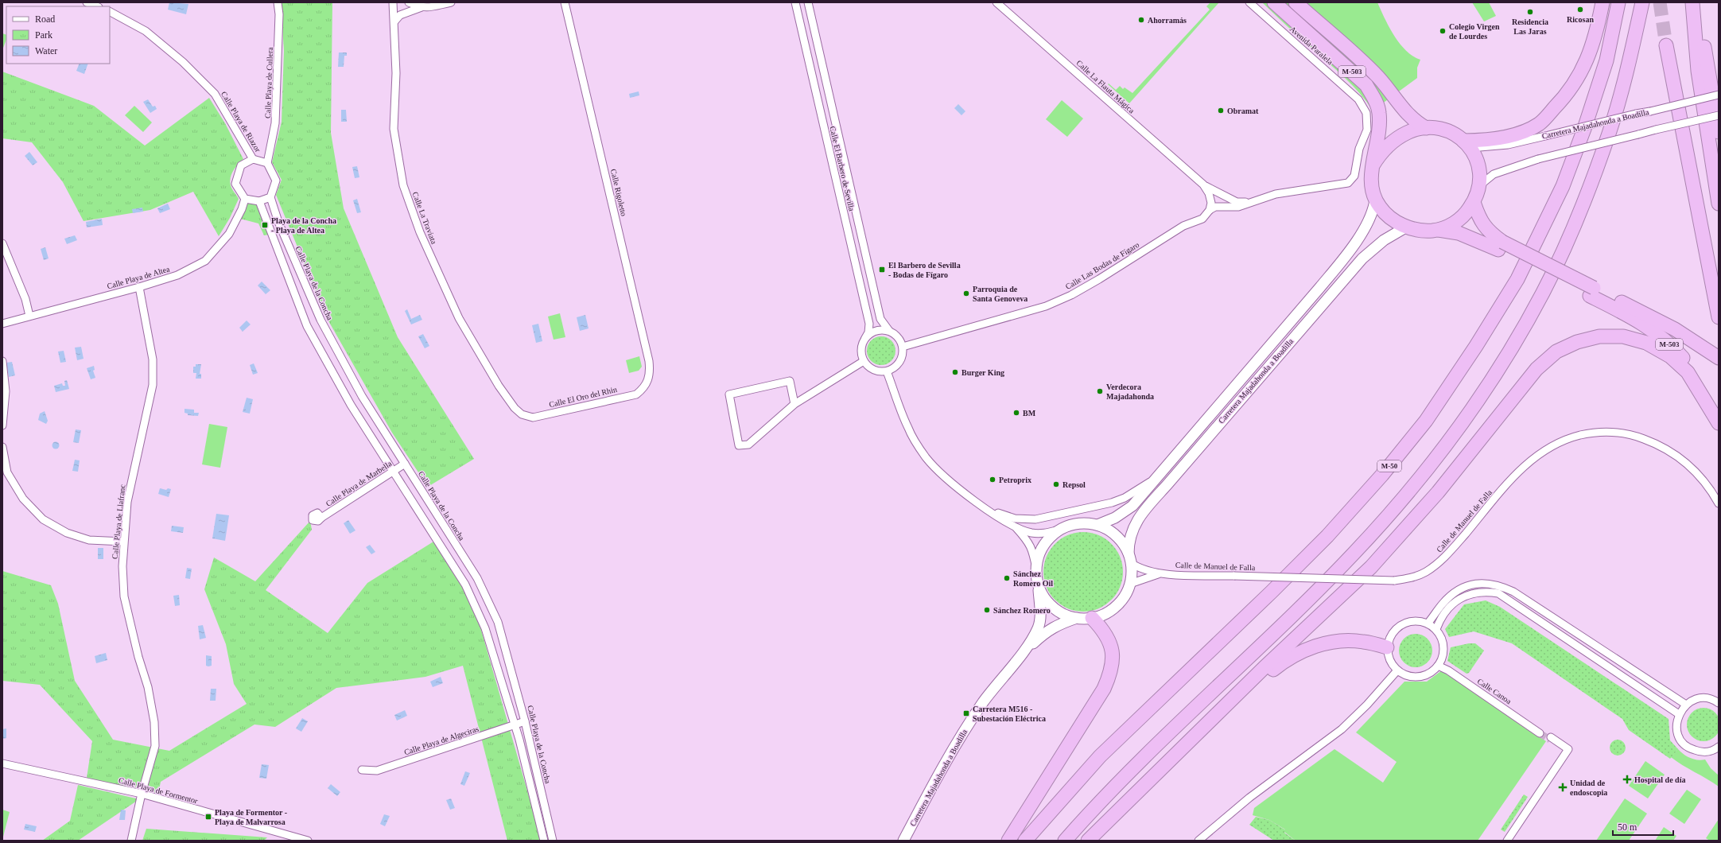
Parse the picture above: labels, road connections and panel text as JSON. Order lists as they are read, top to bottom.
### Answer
{
  "streets": {
    "highway": ["M-503", "M-50"],
    "street": [
      "Avenida Paralela",
      "Calle Playa de Cullera",
      "Calle La Flauta Mágica",
      "Calle Playa de Riazor",
      "Carretera Majadahonda a Boadilla",
      "Calle El Barbero de Sevilla",
      "Calle Rigoletto",
      "Calle La Traviata",
      "Calle Las Bodas de Fígaro",
      "Calle Playa de Altea",
      "Calle Playa de la Concha",
      "Calle El Oro del Rhin",
      "Calle Playa de Marbella",
      "Calle de Manuel de Falla",
      "Calle Playa de Llafranc",
      "Calle Canoa",
      "Calle Playa de Algeciras",
      "Calle Playa de Formentor"
    ]
  },
  "crossings": [
    ["M-503", "Carretera Majadahonda a Boadilla"],
    ["Calle Playa de Cullera", "Calle Playa de Riazor"],
    ["Calle Playa de Cullera", "Calle Playa de Altea"],
    ["Calle Playa de Cullera", "Calle Playa de la Concha"],
    ["Calle Playa de Riazor", "Calle Playa de Altea"],
    ["Calle Playa de Riazor", "Calle Playa de la Concha"],
    ["Carretera Majadahonda a Boadilla", "Calle de Manuel de Falla"],
    ["Calle El Barbero de Sevilla", "Calle Las Bodas de Fígaro"],
    ["Calle Rigoletto", "Calle El Oro del Rhin"],
    ["Calle La Traviata", "Calle El Oro del Rhin"],
    ["Calle Playa de Altea", "Calle Playa de la Concha"],
    ["Calle Playa de Altea", "Calle Playa de Llafranc"],
    ["Calle Playa de la Concha", "Calle Playa de Marbella"],
    ["Calle Playa de la Concha", "Calle Playa de Algeciras"],
    ["Calle Playa de Llafranc", "Calle Playa de Formentor"]
  ],
  "places": {
    "other": [
      "Ricosan",
      "Residencia Las Jaras",
      "Ahorramás",
      "Colegio Virgen de Lourdes",
      "Obramat",
      "Parroquia de Santa Genoveva",
      "Burger King",
      "Verdecora Majadahonda",
      "BM",
      "Petroprix",
      "Repsol",
      "Sánchez Romero Oil",
      "Sánchez Romero"
    ],
    "transit": [
      "Playa de la Concha - Playa de Altea",
      "El Barbero de Sevilla - Bodas de Fígaro",
      "Carretera M516 - Subestación Eléctrica",
      "Playa de Formentor - Playa de Malvarrosa"
    ],
    "health": ["Hospital de día", "Unidad de endoscopia"]
  },
  "legend": ["Road", "Park", "Water"],
  "scale_bar": "50 m"
}
